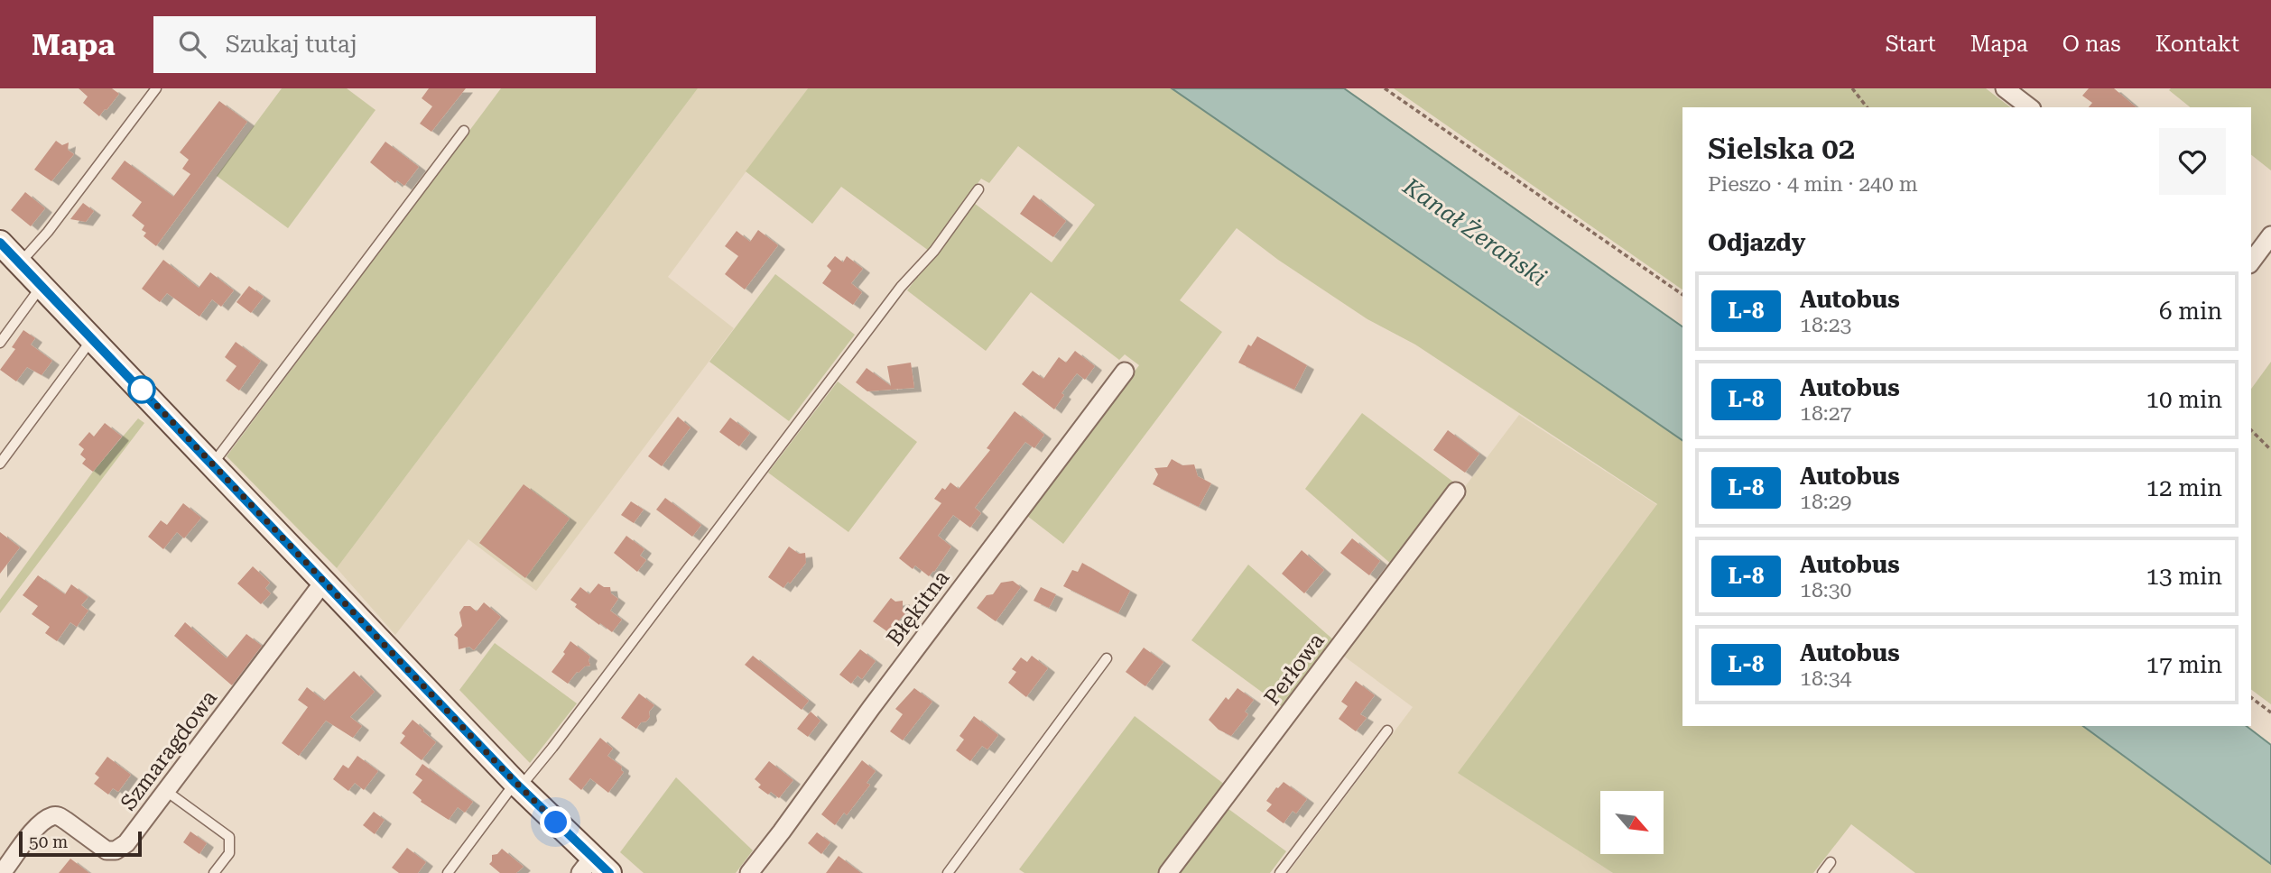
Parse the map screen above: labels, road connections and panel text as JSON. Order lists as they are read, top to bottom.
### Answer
{
  "streets": {
    "street": ["Błękitna", "Perłowa", "Szmaragdowa"]
  },
  "water": ["Kanał Żerański"],
  "lines": ["bus line L-8"],
  "scale_bar": "50 m",
  "north": "bottom right",
  "page": {
    "header": "Mapa",
    "search": "Szukaj tutaj",
    "nav": [
      "Start",
      "Mapa",
      "O nas",
      "Kontakt"
    ],
    "heading": [
      ["Sielska 02", "Pieszo · 4 min · 240 m"],
      "Odjazdy"
    ],
    "list": [
      {
        "mark": "L-8",
        "name": "Autobus",
        "note": "18:23",
        "value": "6 min"
      },
      {
        "mark": "L-8",
        "name": "Autobus",
        "note": "18:27",
        "value": "10 min"
      },
      {
        "mark": "L-8",
        "name": "Autobus",
        "note": "18:29",
        "value": "12 min"
      },
      {
        "mark": "L-8",
        "name": "Autobus",
        "note": "18:30",
        "value": "13 min"
      },
      {
        "mark": "L-8",
        "name": "Autobus",
        "note": "18:34",
        "value": "17 min"
      }
    ],
    "scale": "50 m"
  }
}
